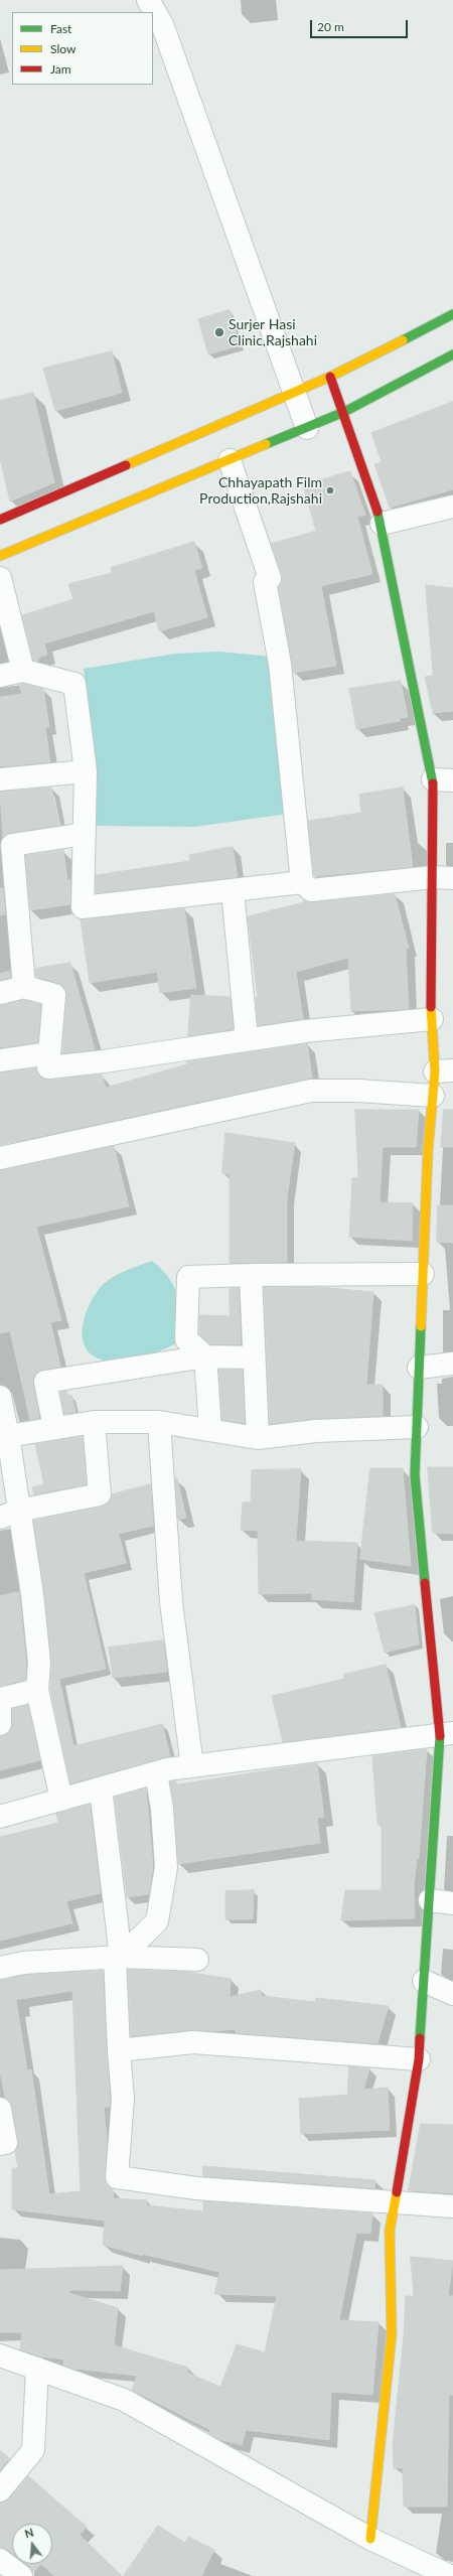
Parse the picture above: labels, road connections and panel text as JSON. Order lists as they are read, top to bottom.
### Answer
{
  "places": ["Surjer Hasi Clinic,Rajshahi", "Chhayapath Film Production,Rajshahi"],
  "legend": ["Fast", "Slow", "Jam"],
  "scale_bar": "20 m",
  "north": "top"
}
